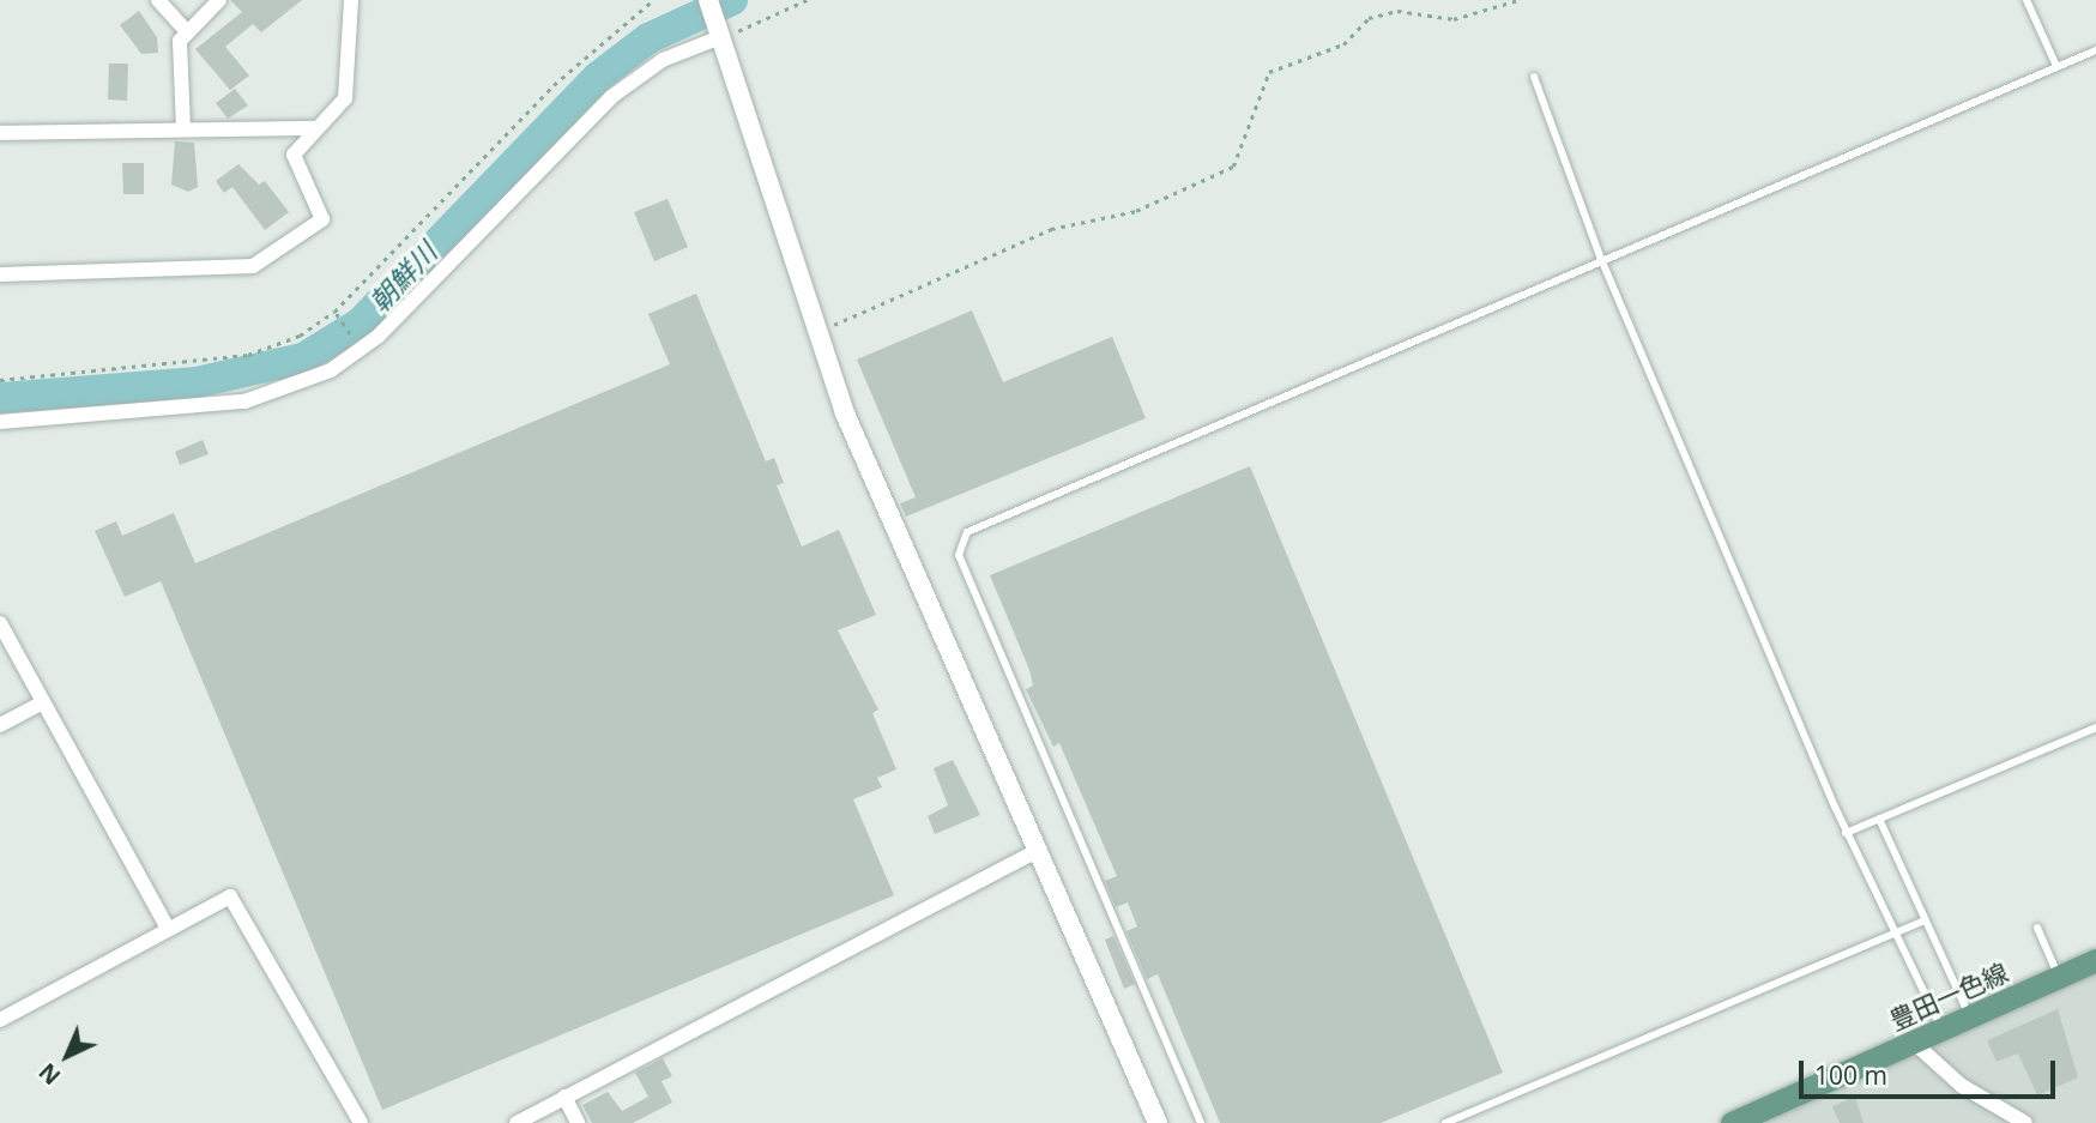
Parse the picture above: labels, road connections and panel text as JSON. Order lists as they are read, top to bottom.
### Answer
{
  "streets": {
    "main road": ["豊田一色線"]
  },
  "water": ["朝鮮川"],
  "scale_bar": "100 m",
  "north": "bottom left"
}
